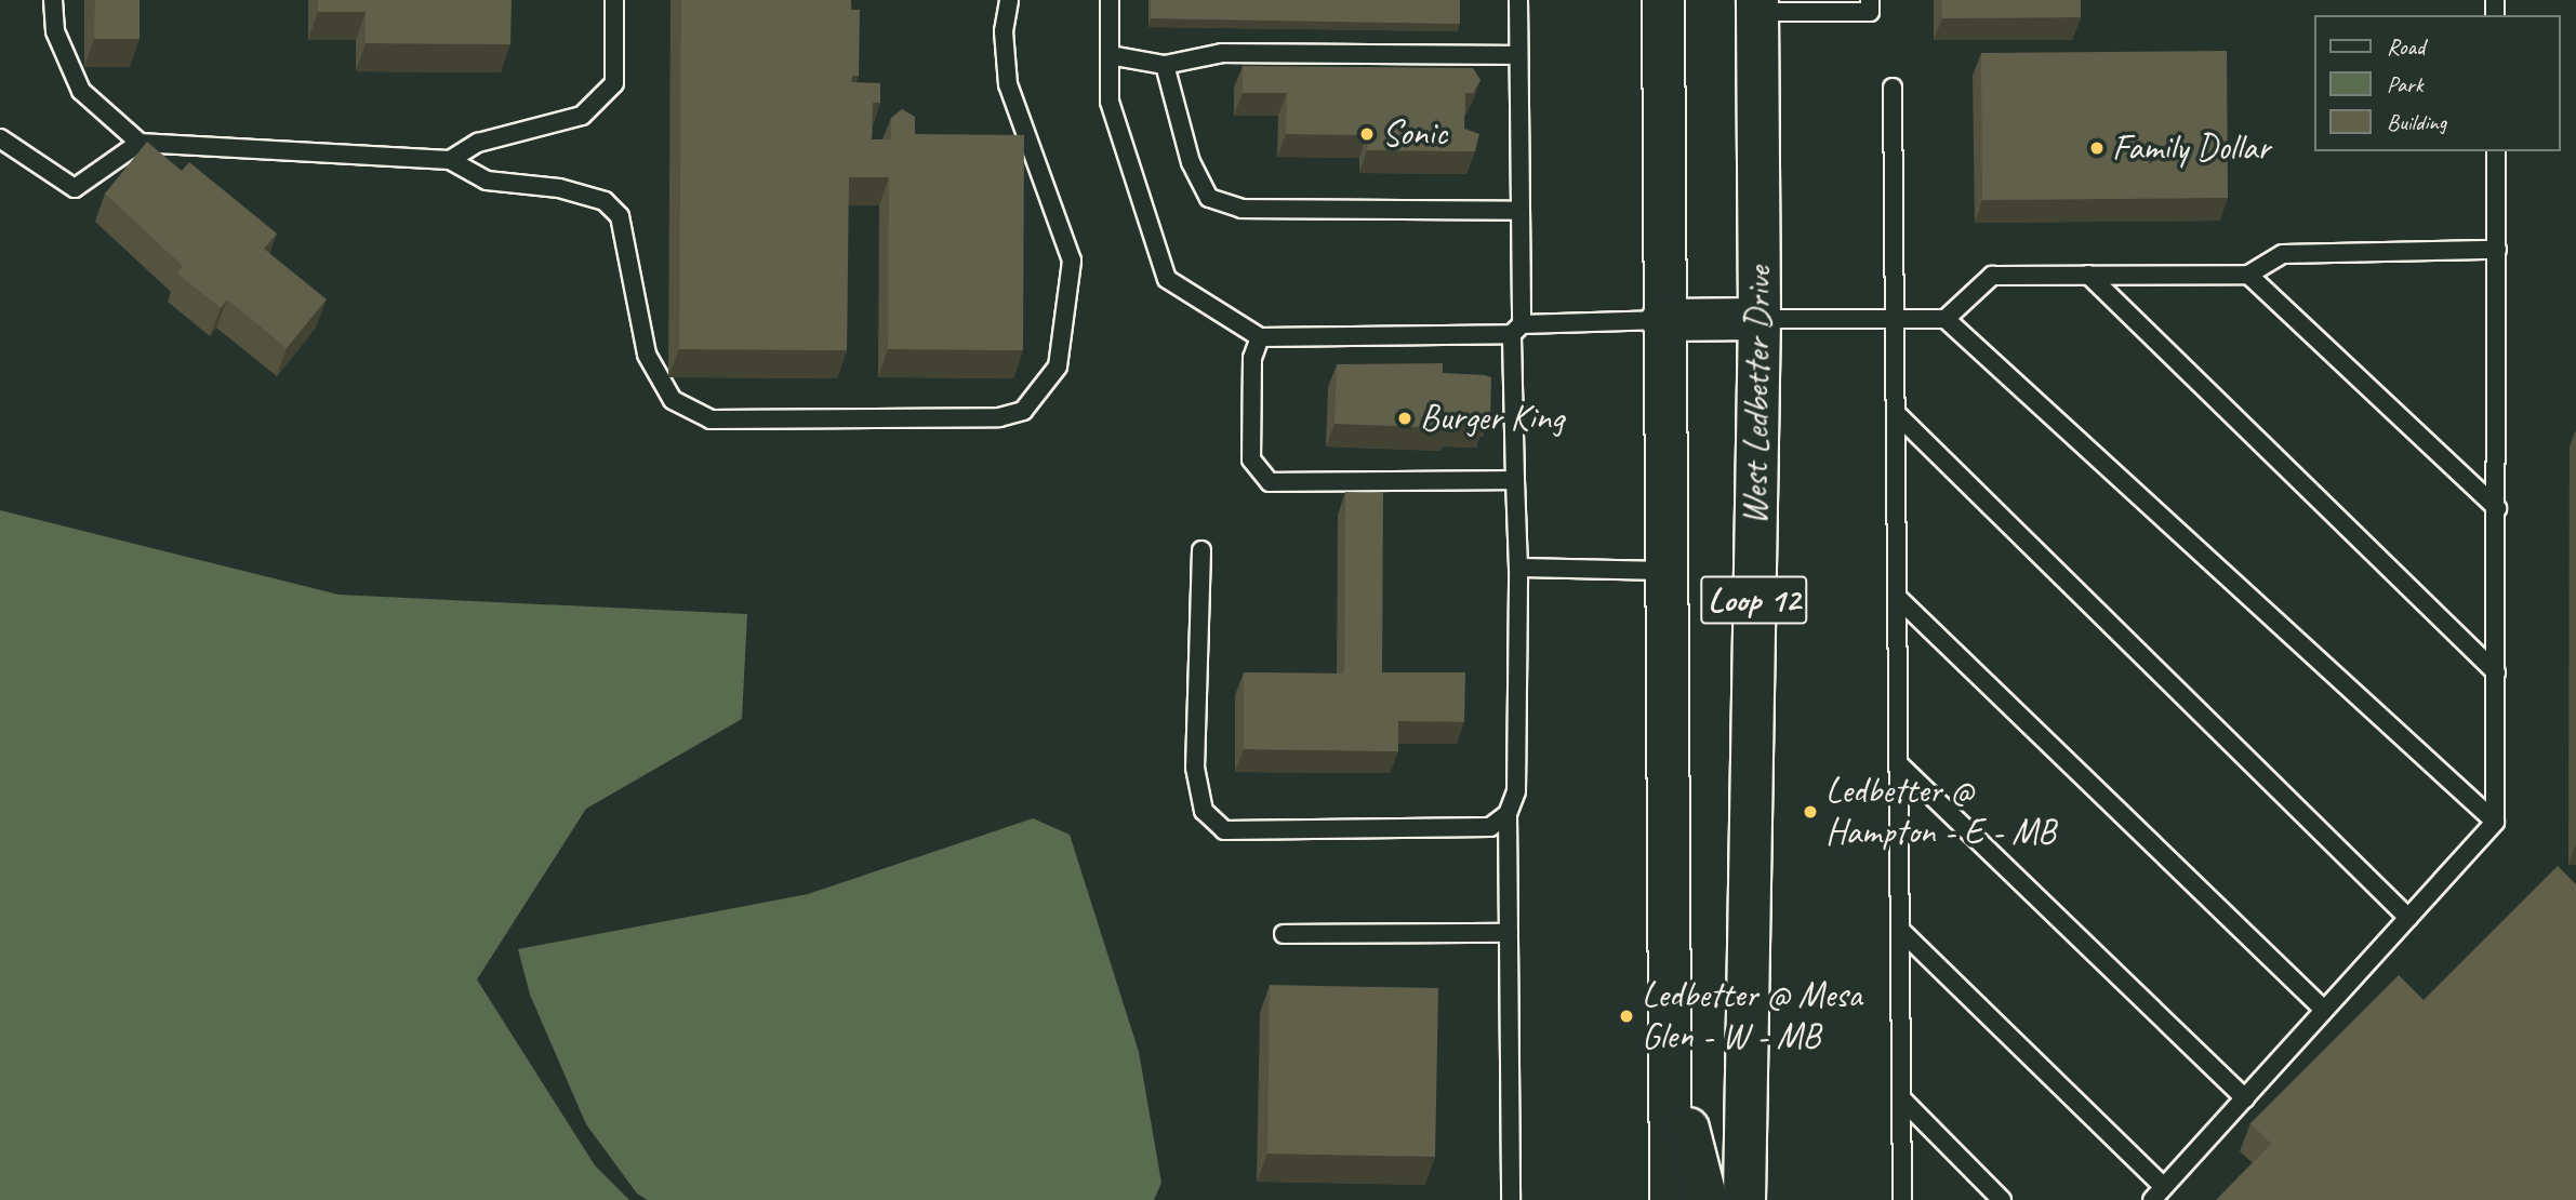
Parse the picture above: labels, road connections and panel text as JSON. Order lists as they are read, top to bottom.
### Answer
{
  "streets": {
    "main road": ["West Ledbetter Drive", "Loop 12"]
  },
  "places": [
    "Sonic",
    "Family Dollar",
    "Burger King",
    "Ledbetter @ Hampton - E - MB",
    "Ledbetter @ Mesa Glen - W - MB"
  ],
  "legend": ["Road", "Park", "Building"]
}
